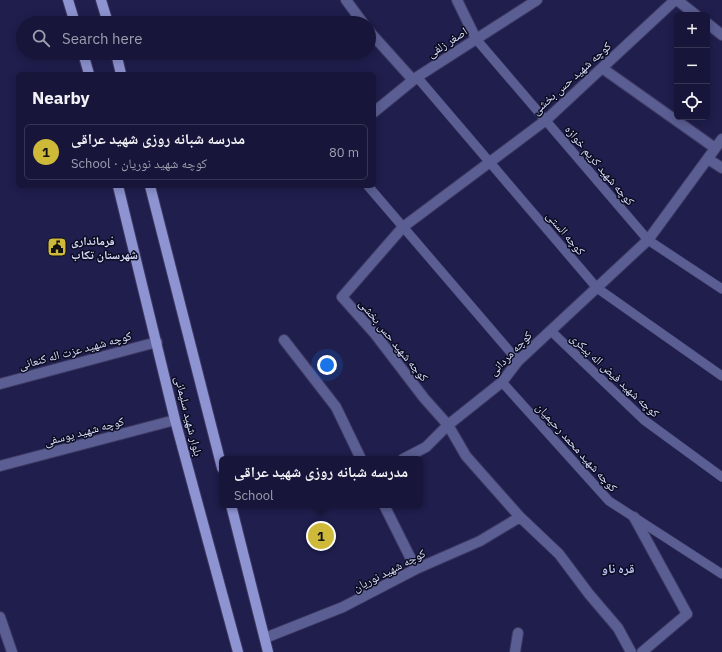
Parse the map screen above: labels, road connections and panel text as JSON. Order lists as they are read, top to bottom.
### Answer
{
  "streets": {
    "main road": ["بلوار شهید سلیمانی"],
    "street": [
      "اصغر زلفی",
      "کوچه شهید حس بخشی",
      "کوچه شهید عزت اله کنعانی",
      "کوچه مردانی",
      "کوچه شهید یوسفی",
      "کوچه شهید نوریان"
    ],
    "lane": [
      "کوچه شهید کریم خوازه",
      "کوچه الستی",
      "کوچه شهید فیض اله پیکری",
      "کوچه شهید محمد رحیمیان"
    ]
  },
  "crossings": [
    ["اصغر زلفی", "کوچه شهید کریم خوازه"],
    ["اصغر زلفی", "کوچه الستی"],
    ["کوچه شهید حس بخشی", "کوچه شهید کریم خوازه"],
    ["کوچه شهید حس بخشی", "کوچه الستی"],
    ["کوچه شهید حس بخشی", "کوچه مردانی"],
    ["کوچه شهید حس بخشی", "کوچه شهید نوریان"],
    ["کوچه شهید کریم خوازه", "کوچه مردانی"],
    ["کوچه الستی", "کوچه مردانی"],
    ["کوچه شهید عزت اله کنعانی", "بلوار شهید سلیمانی"],
    ["کوچه مردانی", "کوچه شهید فیض اله پیکری"],
    ["کوچه مردانی", "کوچه شهید محمد رحیمیان"],
    ["بلوار شهید سلیمانی", "کوچه شهید یوسفی"]
  ],
  "districts": ["قره ناو"],
  "places": {
    "public building": ["فرمانداری شهرستان تکاب"]
  },
  "page": {
    "map_buttons": ["+", "−"],
    "search": "Search here",
    "heading": "Nearby",
    "list": [
      {
        "mark": "1",
        "name": "مدرسه شبانه روزی شهید عراقی",
        "note": "School · کوچه شهید نوریان",
        "value": "80 m"
      }
    ],
    "popup": ["مدرسه شبانه روزی شهید عراقی", "School"],
    "pins": "1"
  }
}
